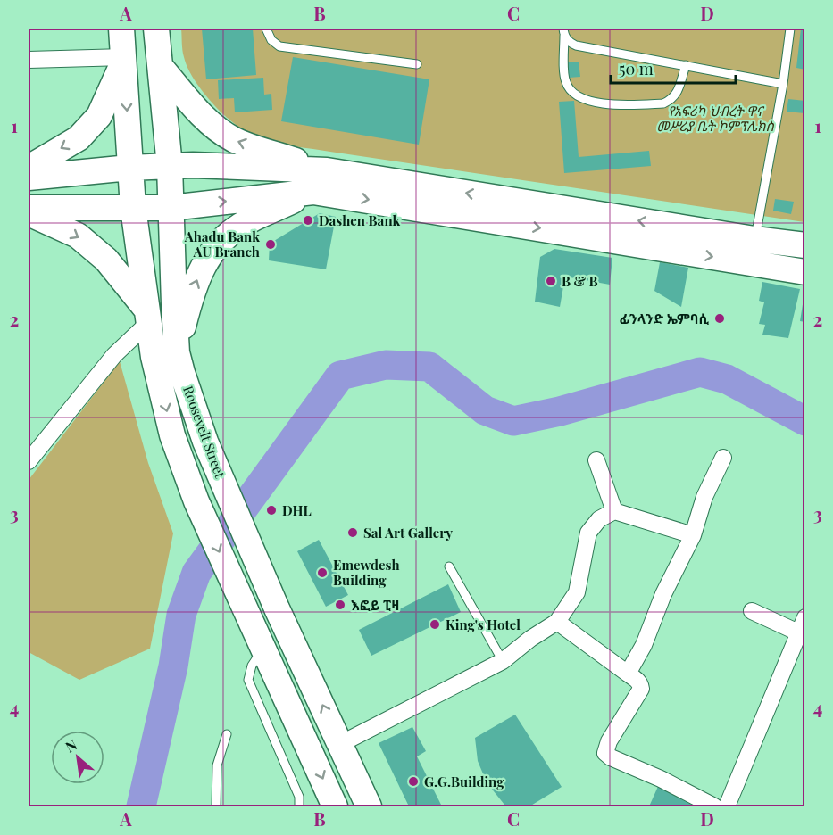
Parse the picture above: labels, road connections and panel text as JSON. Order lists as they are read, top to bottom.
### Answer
{
  "streets": {
    "main road": ["Roosevelt Street"]
  },
  "parks": ["የአፍሪካ ህብረት ዋና መሥሪያ ቤት ኮምፕሌክስ"],
  "places": [
    "Dashen Bank",
    "Ahadu Bank AU Branch",
    "B & B",
    "ፊንላንድ ኤምባሲ",
    "DHL",
    "Sal Art Gallery",
    "Emewdesh Building",
    "እፎይ ፒዛ",
    "King's Hotel",
    "G.G.Building"
  ],
  "scale_bar": "50 m",
  "north": "top left",
  "grid": {
    "columns": [
      "A",
      "B",
      "C",
      "D"
    ],
    "rows": [
      "1",
      "2",
      "3",
      "4"
    ]
  }
}
